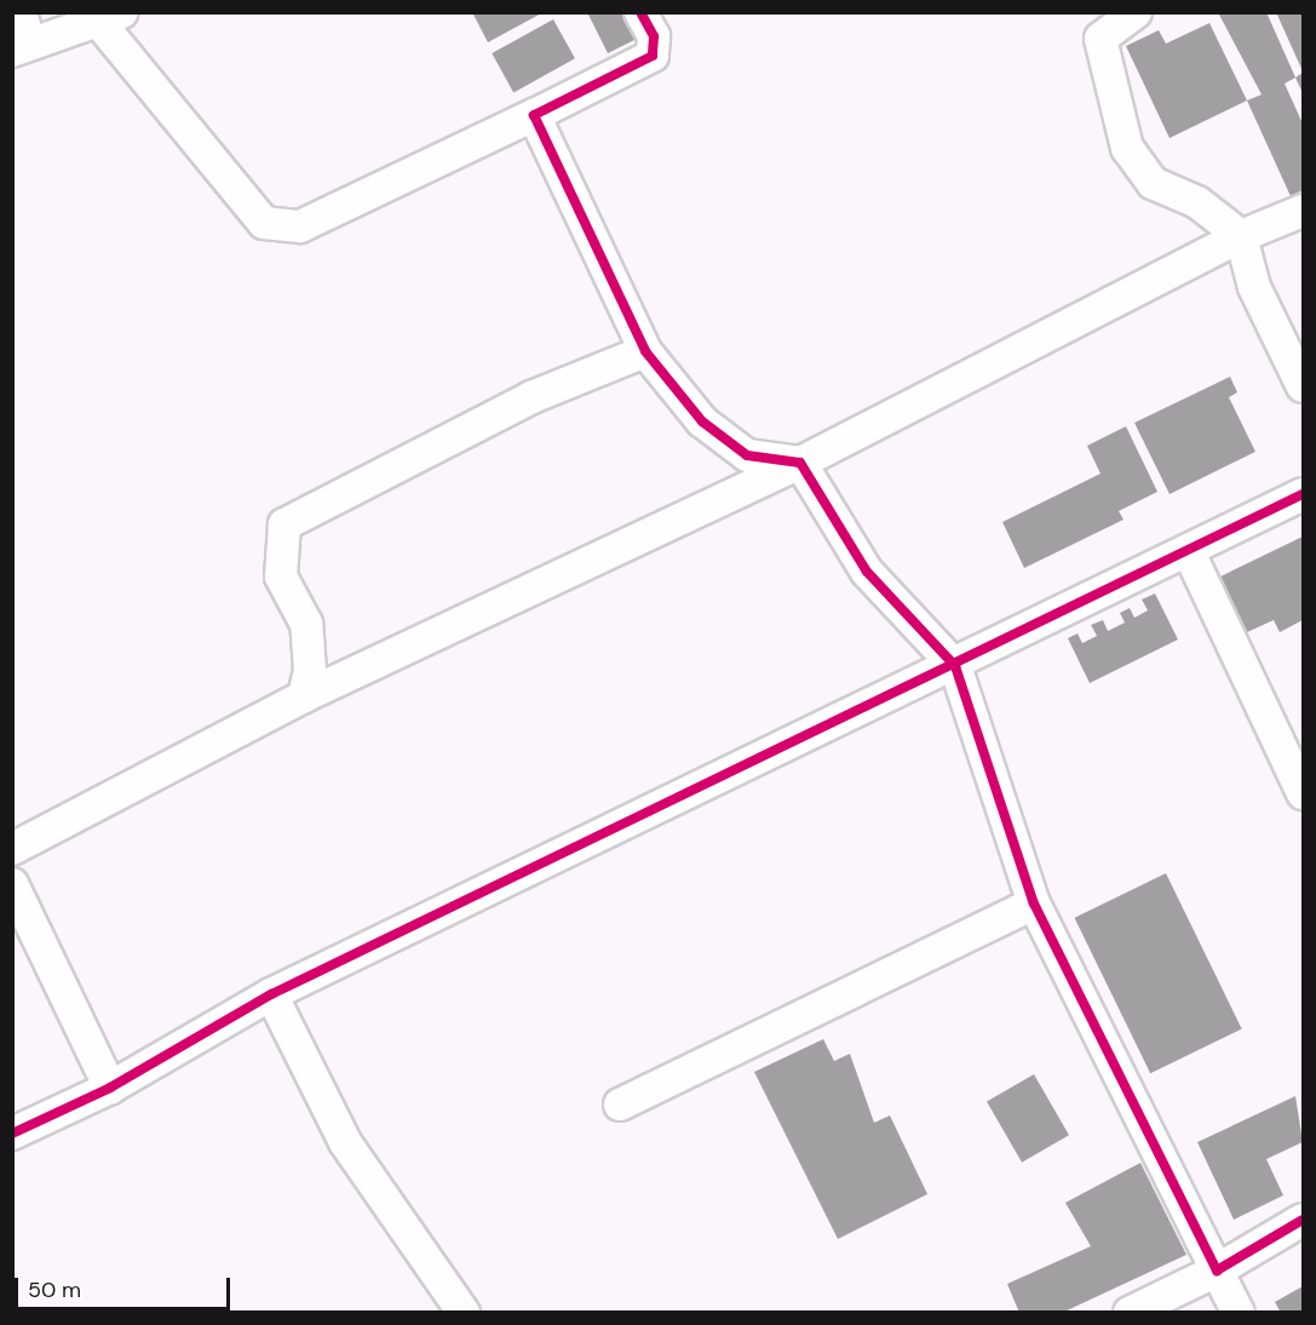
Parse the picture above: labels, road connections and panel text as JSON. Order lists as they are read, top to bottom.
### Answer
{
  "scale_bar": "50 m"
}
